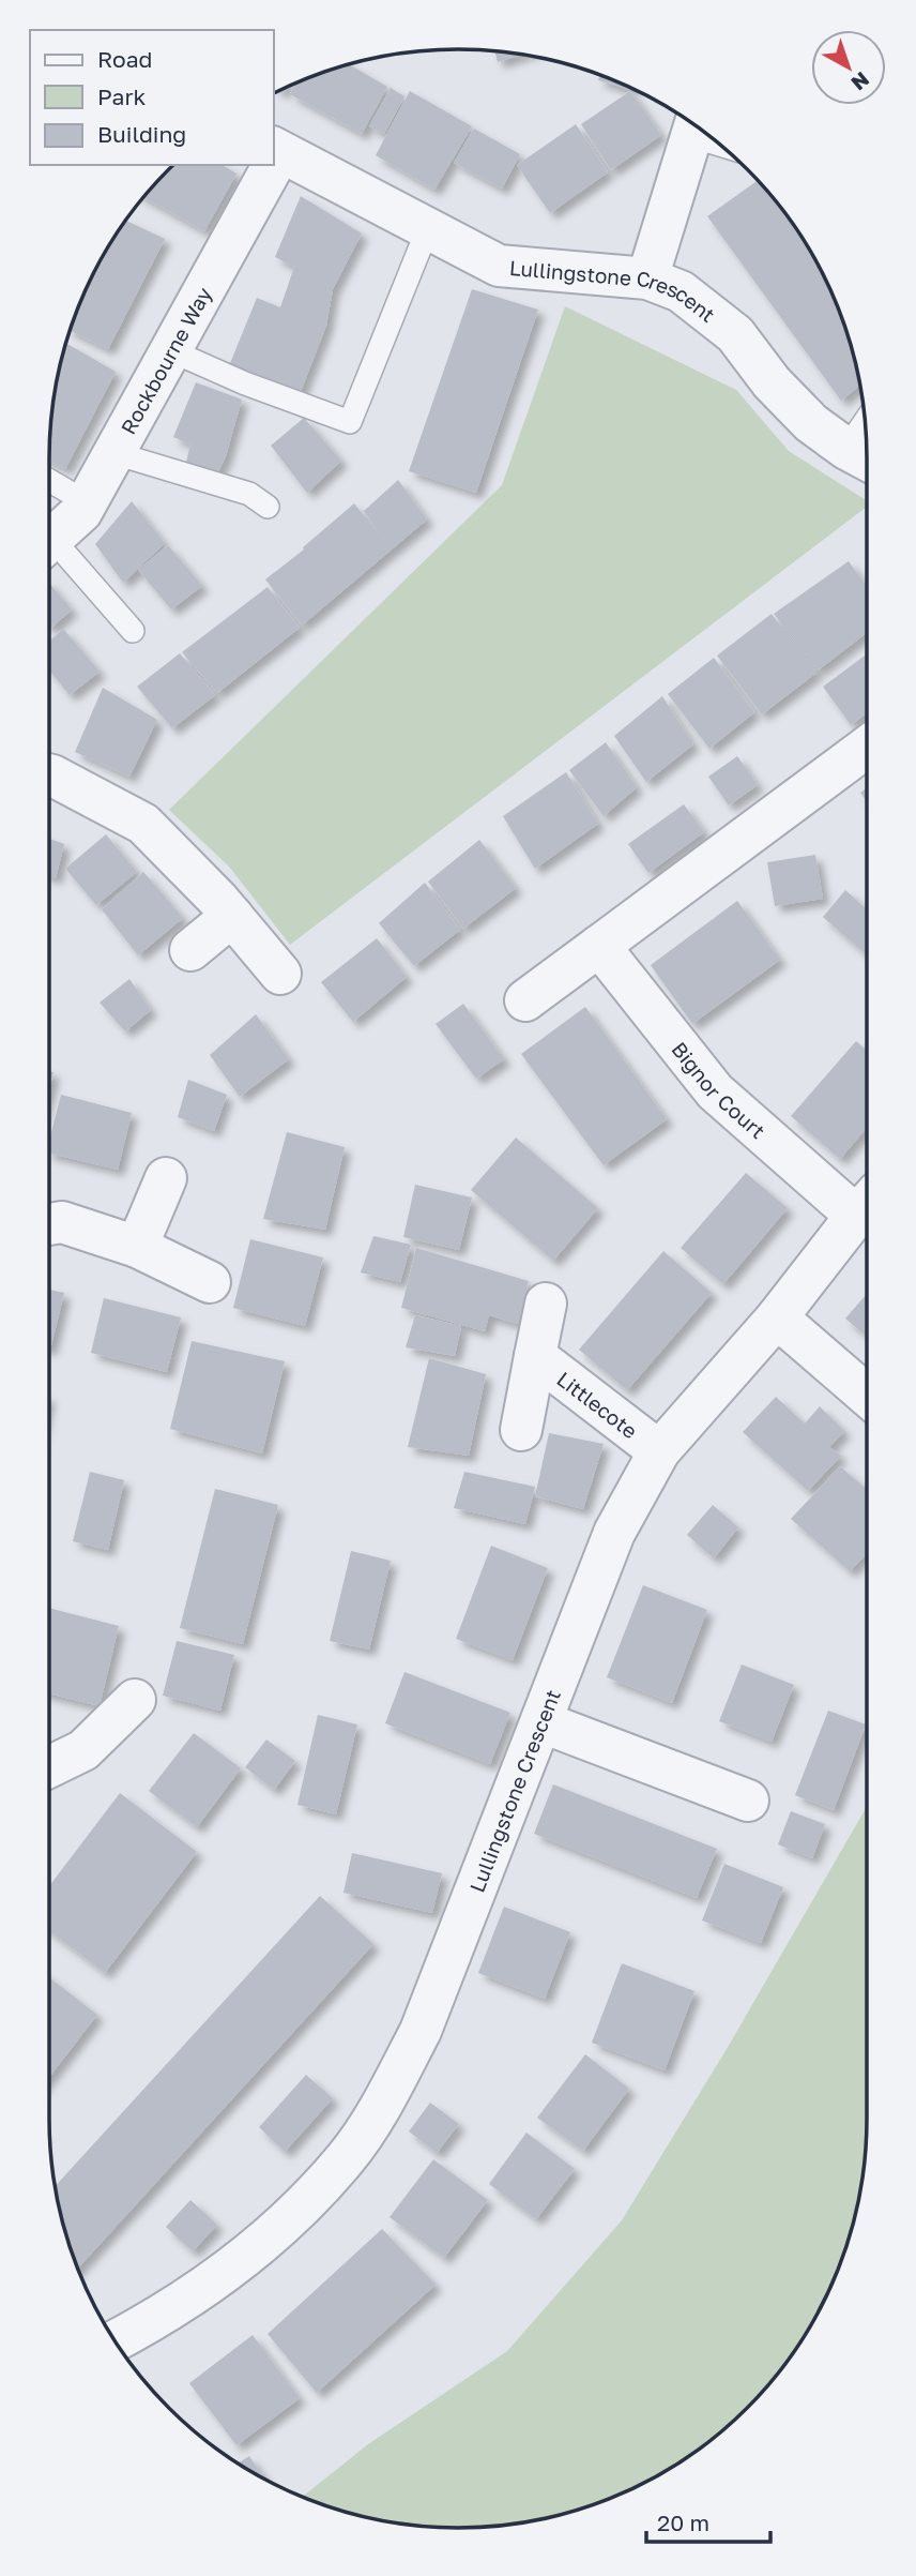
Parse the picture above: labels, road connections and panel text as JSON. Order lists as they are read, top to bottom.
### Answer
{
  "streets": {
    "street": [
      "Lullingstone Crescent",
      "Rockbourne Way",
      "Bignor Court",
      "Littlecote"
    ]
  },
  "crossings": [
    ["Lullingstone Crescent", "Bignor Court"],
    ["Lullingstone Crescent", "Littlecote"]
  ],
  "legend": ["Road", "Park", "Building"],
  "scale_bar": "20 m",
  "north": "bottom right"
}
